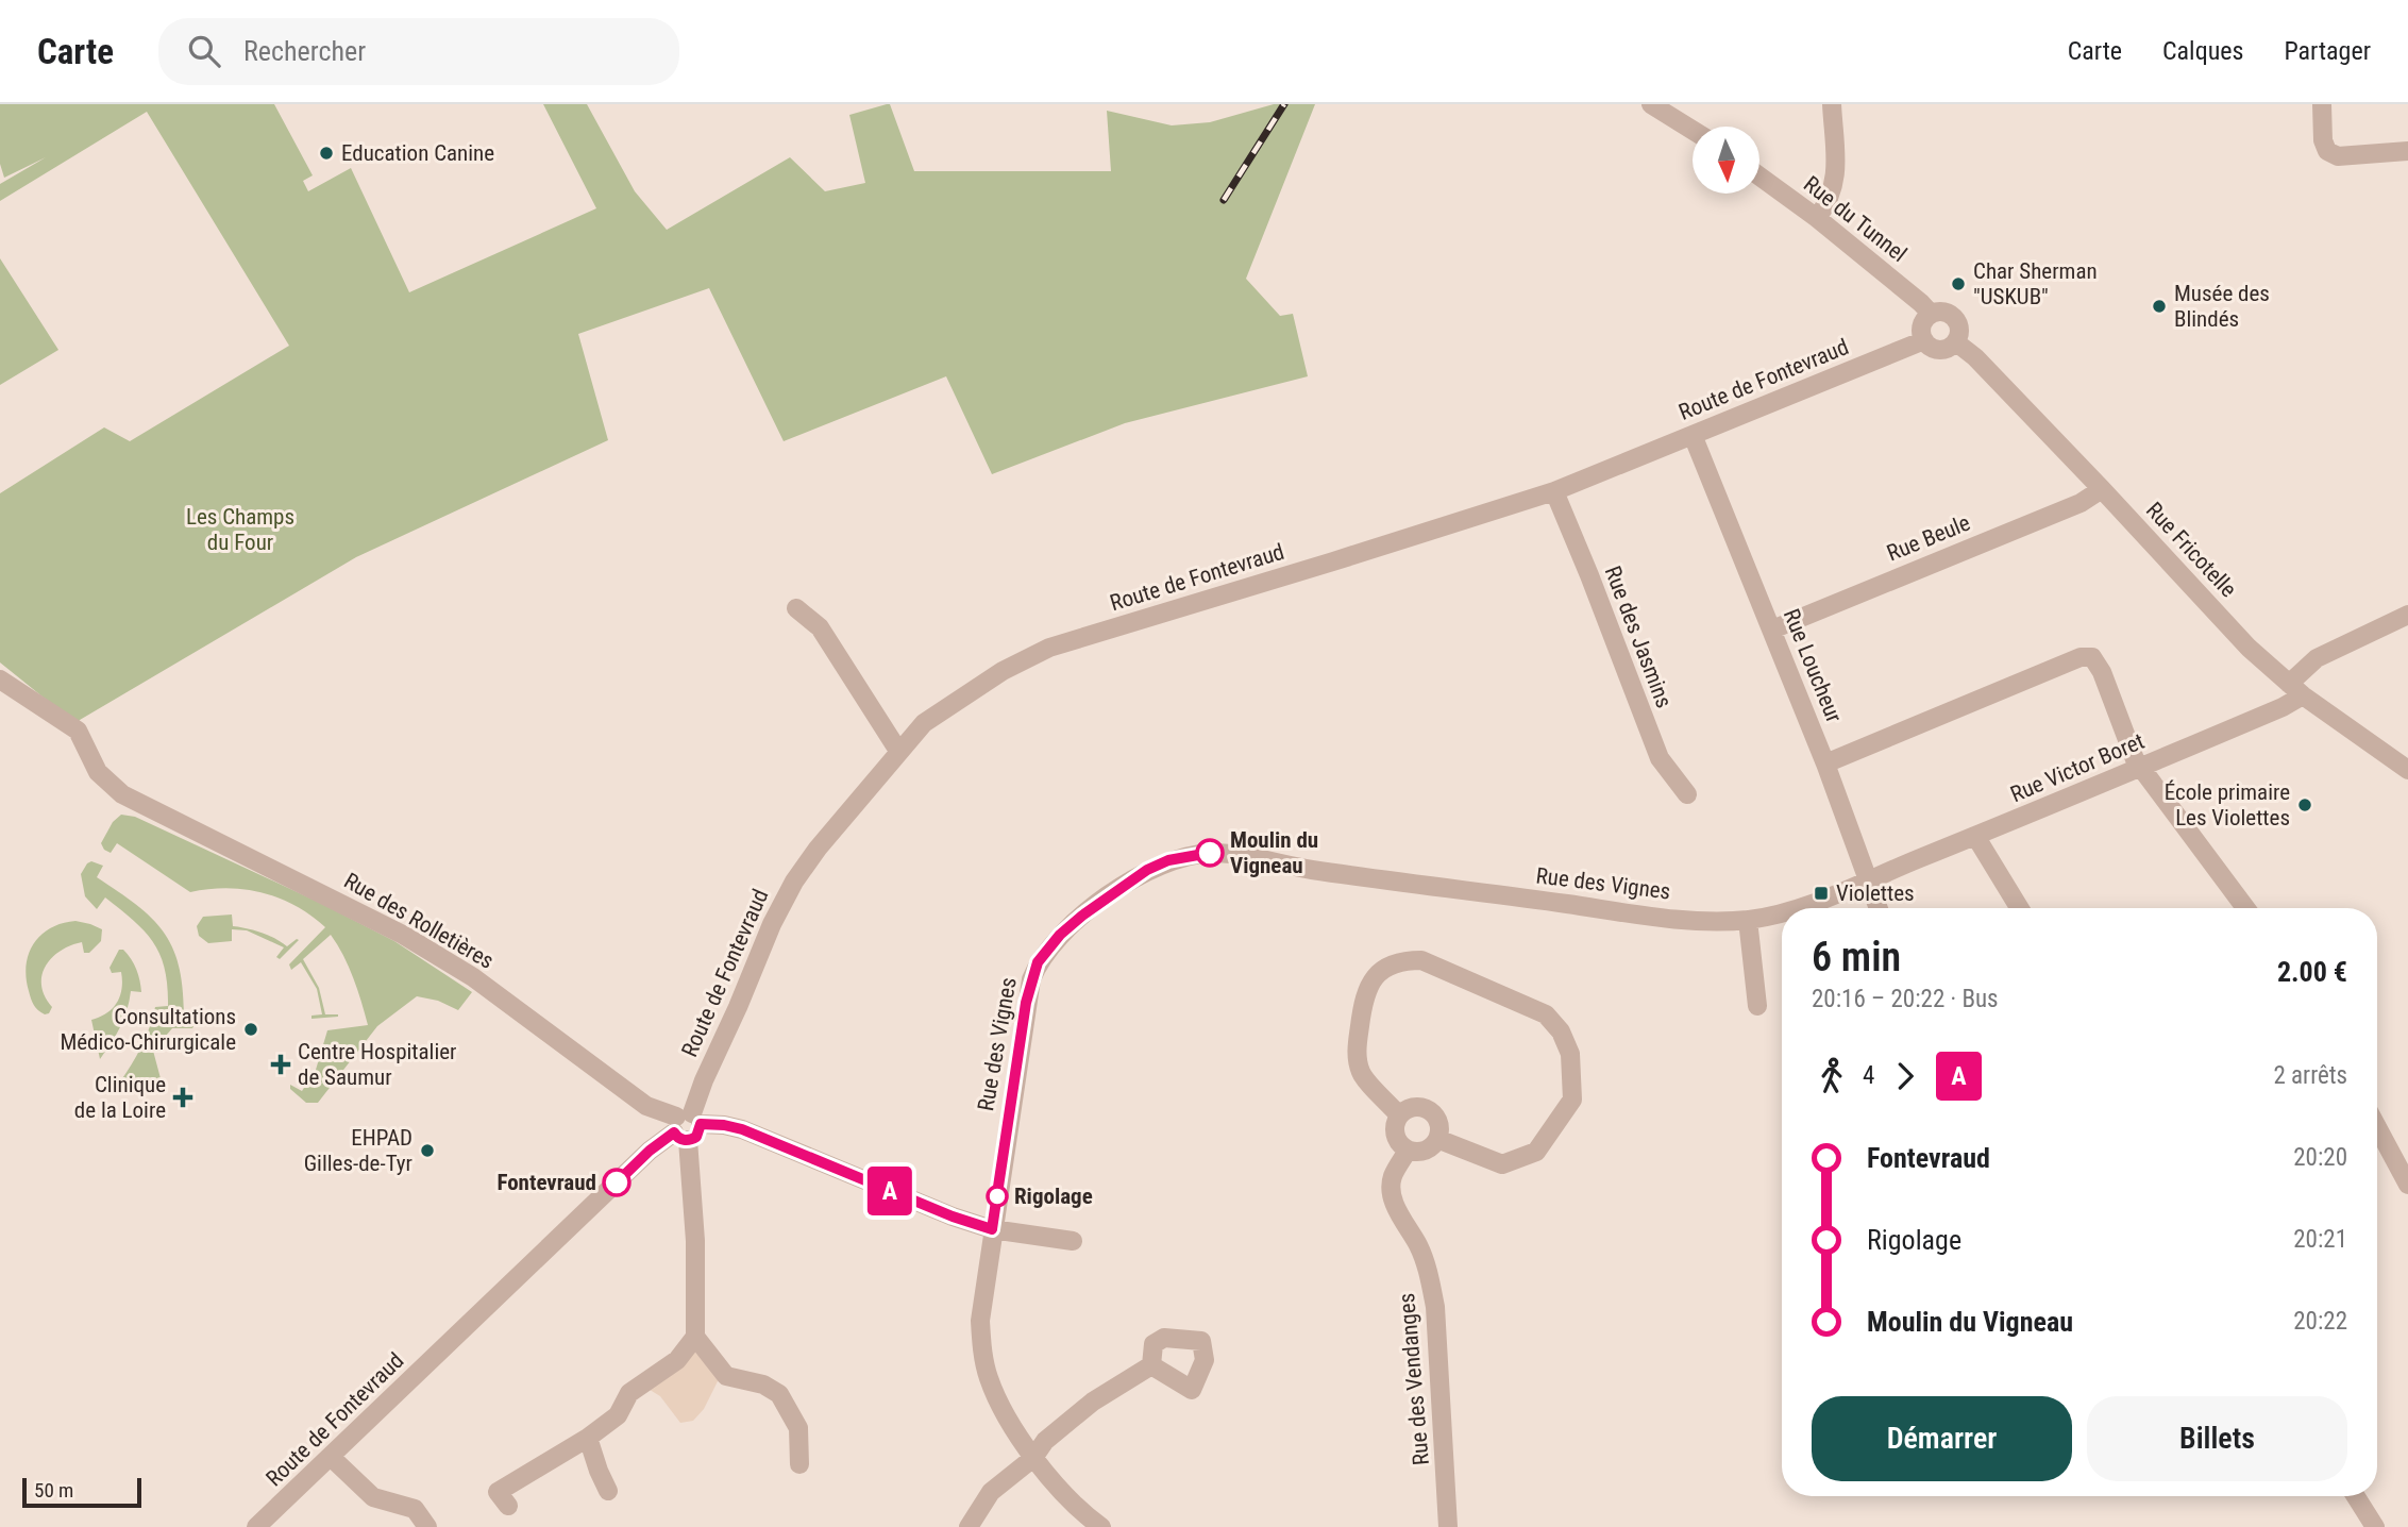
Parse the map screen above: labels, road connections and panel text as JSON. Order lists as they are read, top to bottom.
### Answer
{
  "streets": {
    "street": [
      "Rue du Tunnel",
      "Route de Fontevraud",
      "Rue Beule",
      "Rue Fricotelle",
      "Rue des Jasmins",
      "Rue Loucheur",
      "Rue Victor Boret",
      "Rue des Vignes",
      "Rue des Rolletières",
      "Rue des Vendanges"
    ]
  },
  "crossings": [
    ["Rue du Tunnel", "Route de Fontevraud"],
    ["Rue du Tunnel", "Rue Fricotelle"],
    ["Route de Fontevraud", "Rue Fricotelle"],
    ["Route de Fontevraud", "Rue des Jasmins"],
    ["Route de Fontevraud", "Rue Loucheur"],
    ["Route de Fontevraud", "Rue des Rolletières"],
    ["Rue Beule", "Rue Fricotelle"],
    ["Rue Beule", "Rue Loucheur"],
    ["Rue Fricotelle", "Rue Victor Boret"],
    ["Rue Loucheur", "Rue Victor Boret"],
    ["Rue Loucheur", "Rue des Vignes"],
    ["Rue Victor Boret", "Rue des Vignes"],
    ["Rue des Vignes", "Rue des Rolletières"]
  ],
  "parks": ["Les Champs du Four"],
  "places": {
    "other": [
      "Education Canine",
      "Char Sherman \"USKUB\"",
      "Musée des Blindés",
      "École primaire Les Violettes",
      "Moulin du Vigneau",
      "Consultations Médico-Chirurgicale",
      "EHPAD Gilles-de-Tyr",
      "Fontevraud",
      "Rigolage"
    ],
    "transit": ["Violettes"],
    "health": ["Centre Hospitalier de Saumur", "Clinique de la Loire"]
  },
  "lines": ["bus line A"],
  "scale_bar": "50 m",
  "north": "bottom",
  "page": {
    "header": "Carte",
    "search": "Rechercher",
    "nav": ["Carte", "Calques", "Partager"],
    "on_map": "A",
    "heading": ["6 min", "20:16 – 20:22 · Bus", "2.00 €"],
    "legs": ["4", "A", "2 arrêts"],
    "list": [
      {
        "name": "Fontevraud",
        "value": "20:20"
      },
      {
        "name": "Rigolage",
        "value": "20:21"
      },
      {
        "name": "Moulin du Vigneau",
        "value": "20:22"
      }
    ],
    "buttons": ["Démarrer", "Billets"],
    "scale": "50 m"
  }
}
